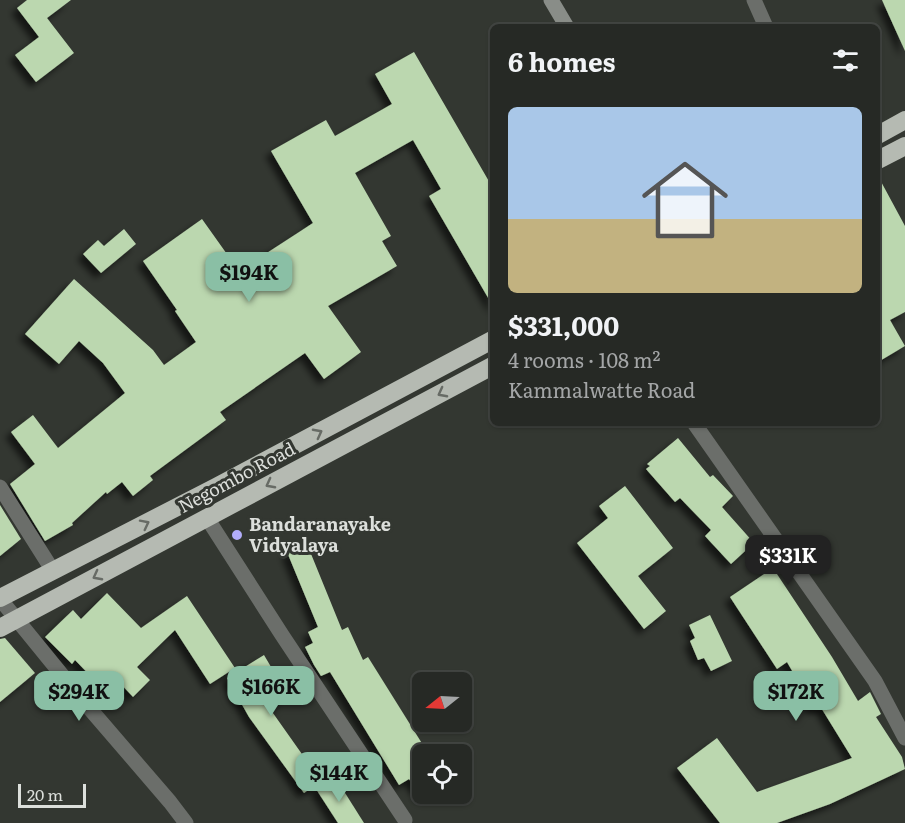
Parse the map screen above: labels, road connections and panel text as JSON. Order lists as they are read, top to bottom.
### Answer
{
  "streets": {
    "highway": ["Negombo Road"]
  },
  "places": ["Bandaranayake Vidyalaya"],
  "scale_bar": "20 m",
  "north": "left",
  "page": {
    "heading": "6 homes",
    "list": [
      {
        "name": "$331,000",
        "note": "4 rooms · 108 m² · Kammalwatte Road"
      }
    ],
    "price": [
      "$194K",
      "$331K",
      "$166K",
      "$294K",
      "$172K",
      "$144K"
    ],
    "scale": "20 m"
  }
}
